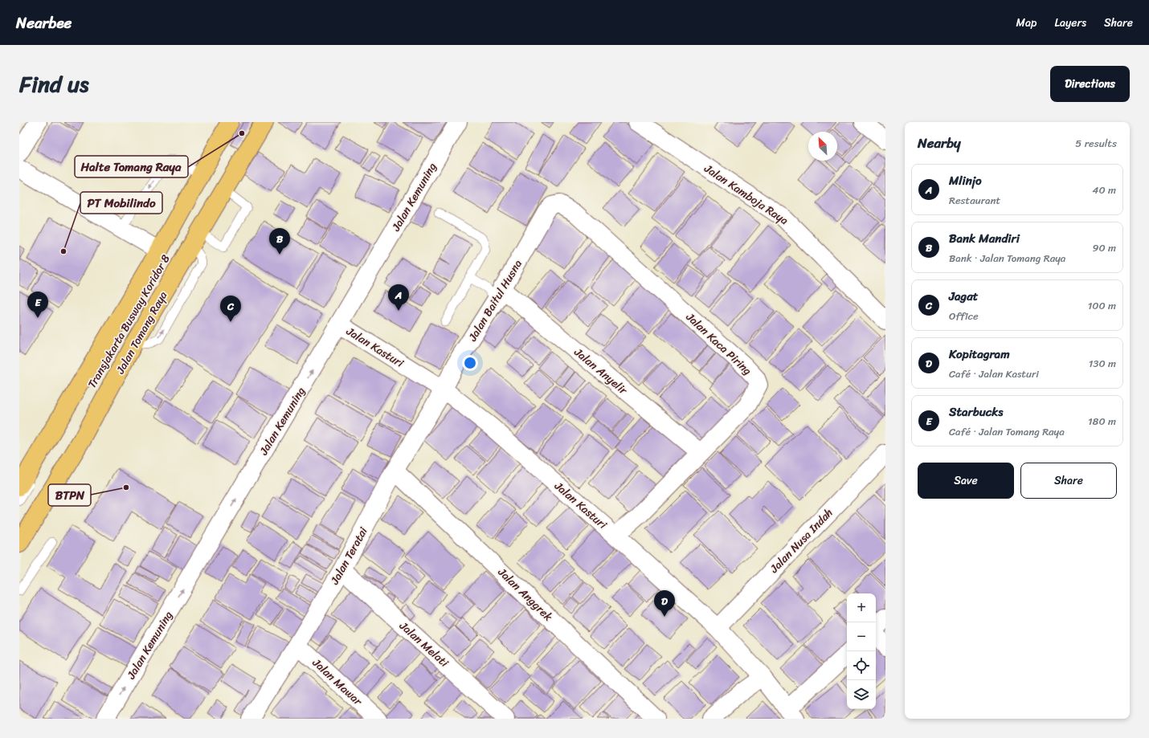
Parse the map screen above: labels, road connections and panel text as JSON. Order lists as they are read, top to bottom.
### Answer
{
  "streets": {
    "main road": ["Jalan Tomang Raya"],
    "street": [
      "Jalan Kamboja Raya",
      "Jalan Kemuning",
      "Jalan Baitul Husna",
      "Jalan Kaca Piring",
      "Jalan Kasturi",
      "Jalan Anyelir",
      "Jalan Nusa Indah",
      "Jalan Teratai",
      "Jalan Anggrek",
      "Jalan Melati",
      "Jalan Mawar"
    ],
    "lane": ["Transjakarta Busway Koridor 8"]
  },
  "crossings": [
    ["Jalan Kemuning", "Jalan Kasturi"],
    ["Jalan Baitul Husna", "Jalan Kaca Piring"],
    ["Jalan Baitul Husna", "Jalan Kasturi"],
    ["Jalan Baitul Husna", "Jalan Anyelir"],
    ["Jalan Baitul Husna", "Jalan Teratai"],
    ["Jalan Kaca Piring", "Jalan Kasturi"],
    ["Jalan Kaca Piring", "Jalan Anyelir"],
    ["Jalan Kasturi", "Jalan Nusa Indah"],
    ["Jalan Kasturi", "Jalan Teratai"],
    ["Jalan Teratai", "Jalan Anggrek"],
    ["Jalan Teratai", "Jalan Melati"],
    ["Jalan Teratai", "Jalan Mawar"]
  ],
  "one_way": ["Jalan Kemuning"],
  "places": ["Halte Tomang Raya", "PT Mobilindo", "BTPN"],
  "north": "top left",
  "page": {
    "header": "Nearbee",
    "nav": ["Map", "Layers", "Share"],
    "title": "Find us",
    "buttons": [
      "Directions",
      ["Save", "Share"]
    ],
    "heading": ["Nearby", "5 results"],
    "list": [
      {
        "mark": "A",
        "name": "Mlinjo",
        "note": "Restaurant",
        "value": "40 m"
      },
      {
        "mark": "B",
        "name": "Bank Mandiri",
        "note": "Bank · Jalan Tomang Raya",
        "value": "90 m"
      },
      {
        "mark": "C",
        "name": "Jagat",
        "note": "Office",
        "value": "100 m"
      },
      {
        "mark": "D",
        "name": "Kopitagram",
        "note": "Café · Jalan Kasturi",
        "value": "130 m"
      },
      {
        "mark": "E",
        "name": "Starbucks",
        "note": "Café · Jalan Tomang Raya",
        "value": "180 m"
      }
    ],
    "pins": [
      "B",
      "A",
      "E",
      "C",
      "D"
    ],
    "map_buttons": ["+", "−"]
  }
}
